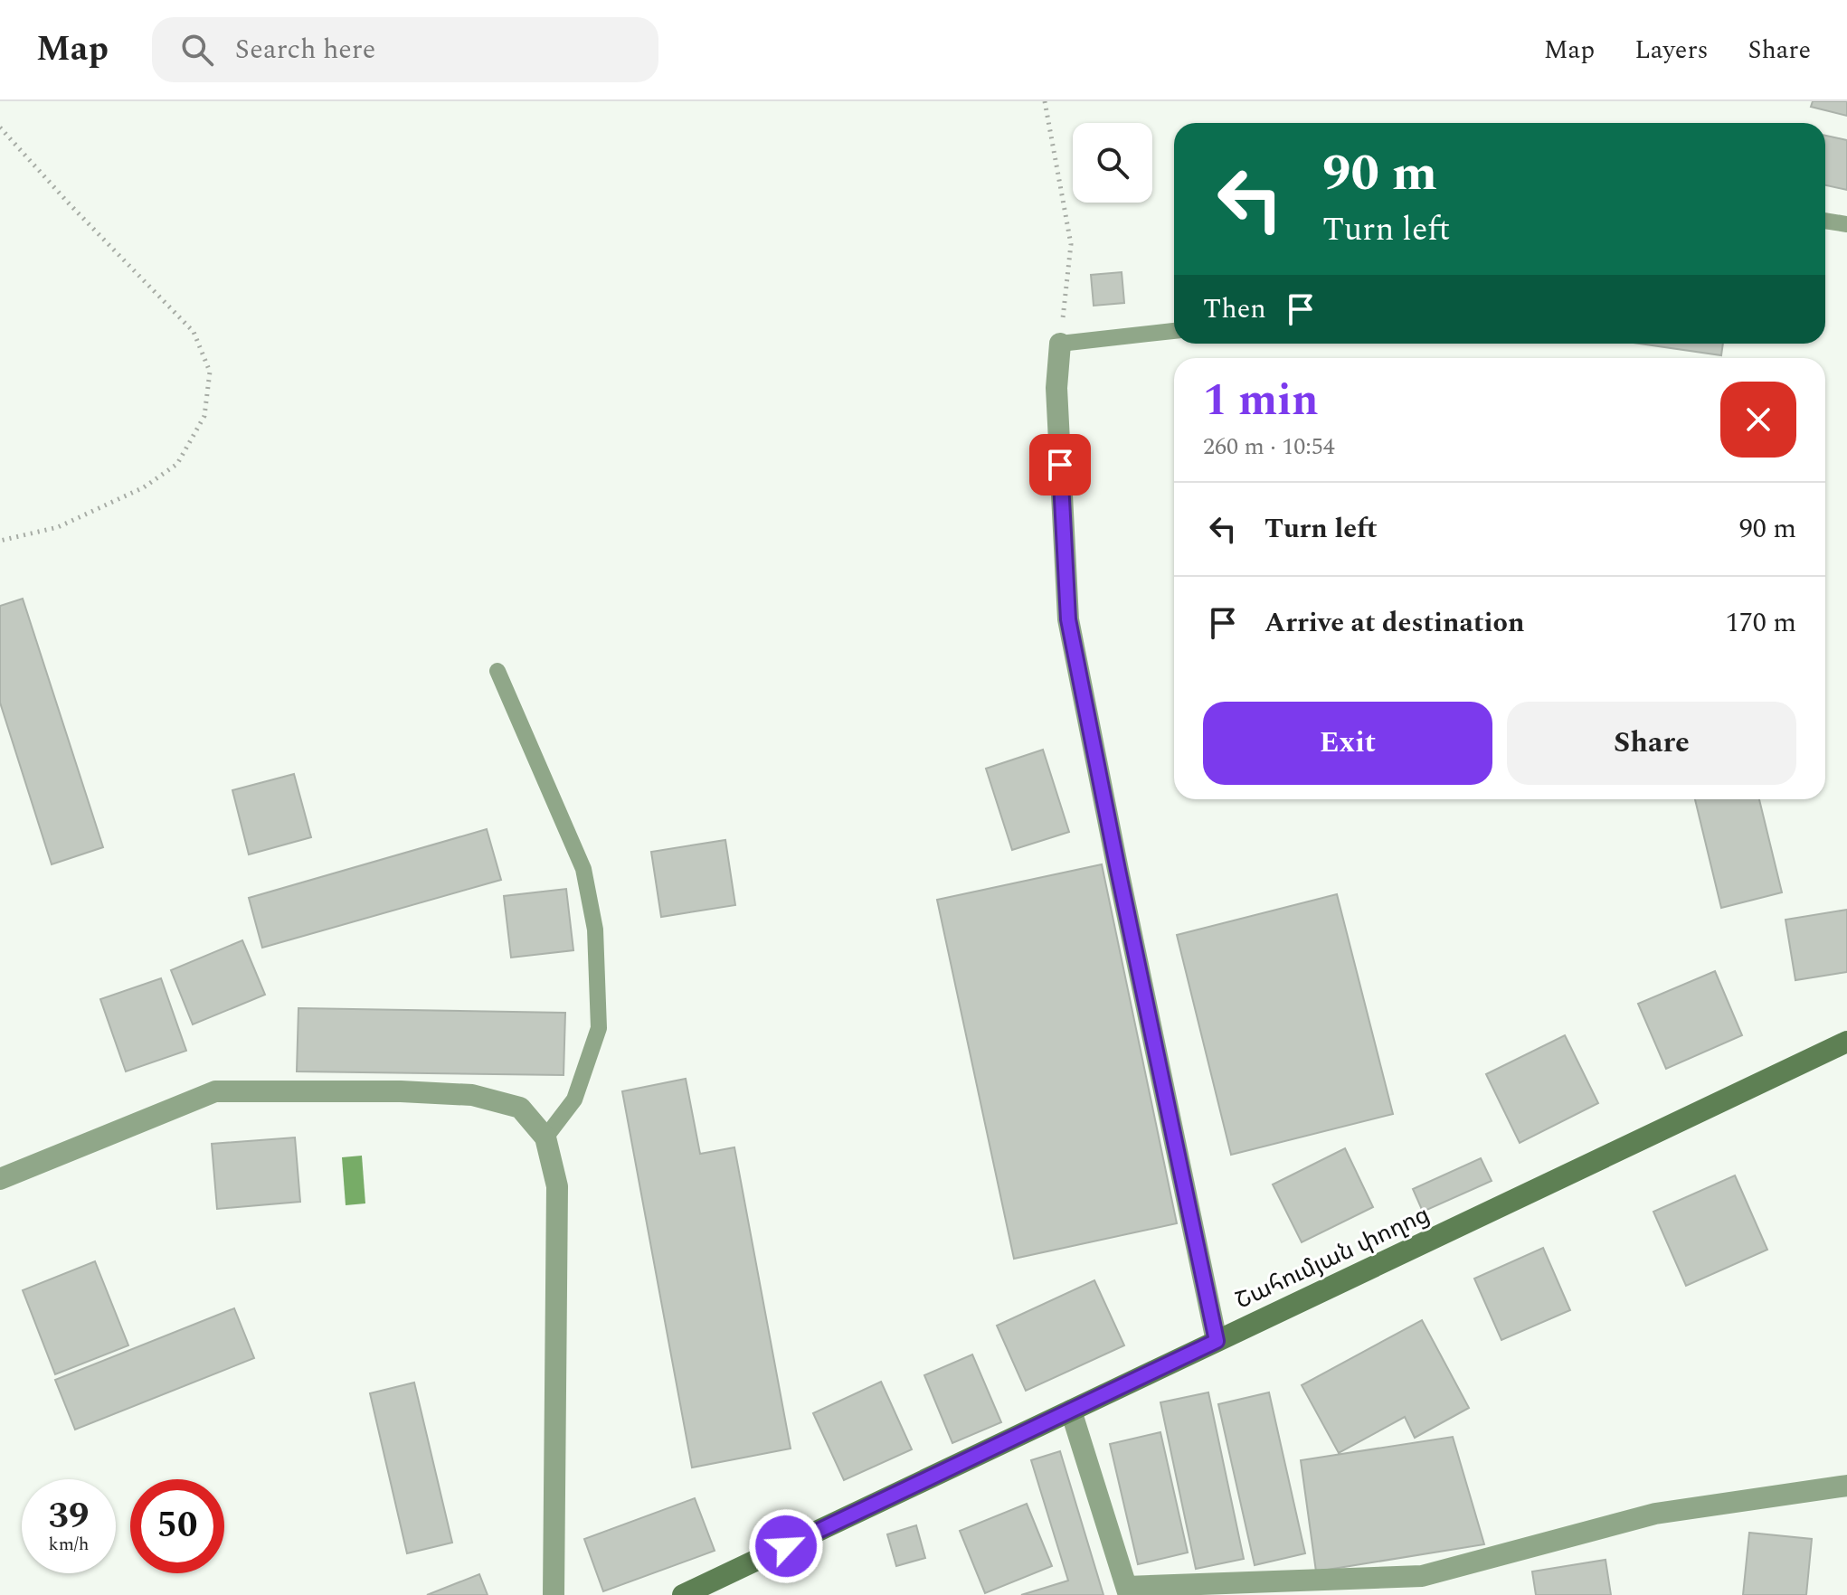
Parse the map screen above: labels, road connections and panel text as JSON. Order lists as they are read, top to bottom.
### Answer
{
  "streets": {
    "main road": ["Շահումյան փողոց"]
  },
  "page": {
    "header": "Map",
    "search": "Search here",
    "nav": ["Map", "Layers", "Share"],
    "turn": ["90 m", "Turn left"],
    "then": "Then",
    "heading": ["1 min", "260 m · 10:54"],
    "list": [
      {
        "name": "Turn left",
        "value": "90 m"
      },
      {
        "name": "Arrive at destination",
        "value": "170 m"
      }
    ],
    "buttons": ["Exit", "Share"],
    "speed": "39 km/h",
    "limit": "50"
  }
}
